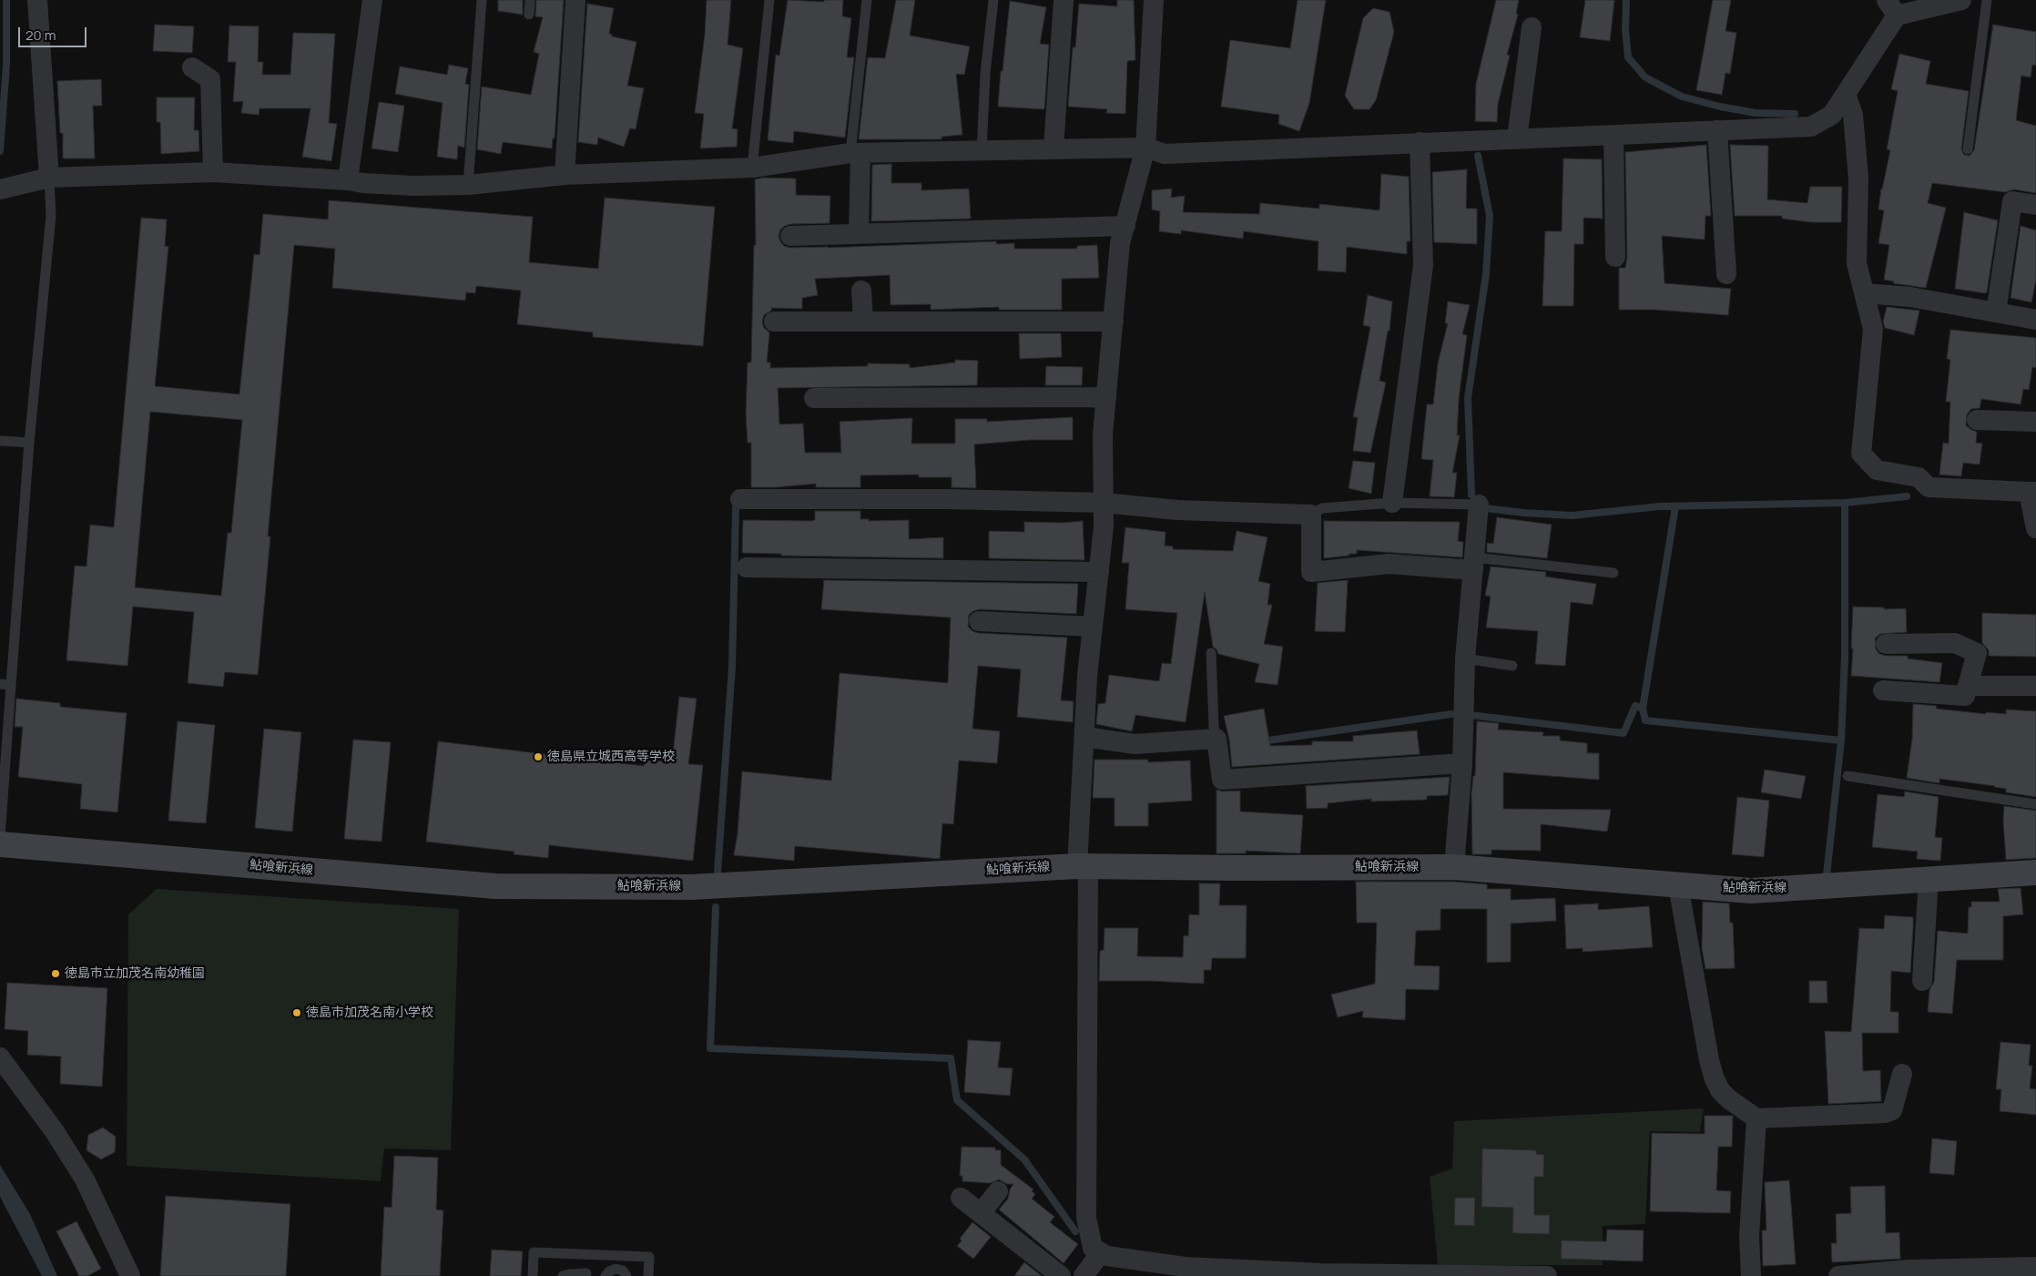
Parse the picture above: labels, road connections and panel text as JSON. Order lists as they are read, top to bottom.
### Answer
{
  "streets": {
    "main road": ["鮎喰新浜線"]
  },
  "places": ["徳島県立城西高等学校", "徳島市立加茂名南幼稚園", "徳島市加茂名南小学校"],
  "scale_bar": "20 m"
}
